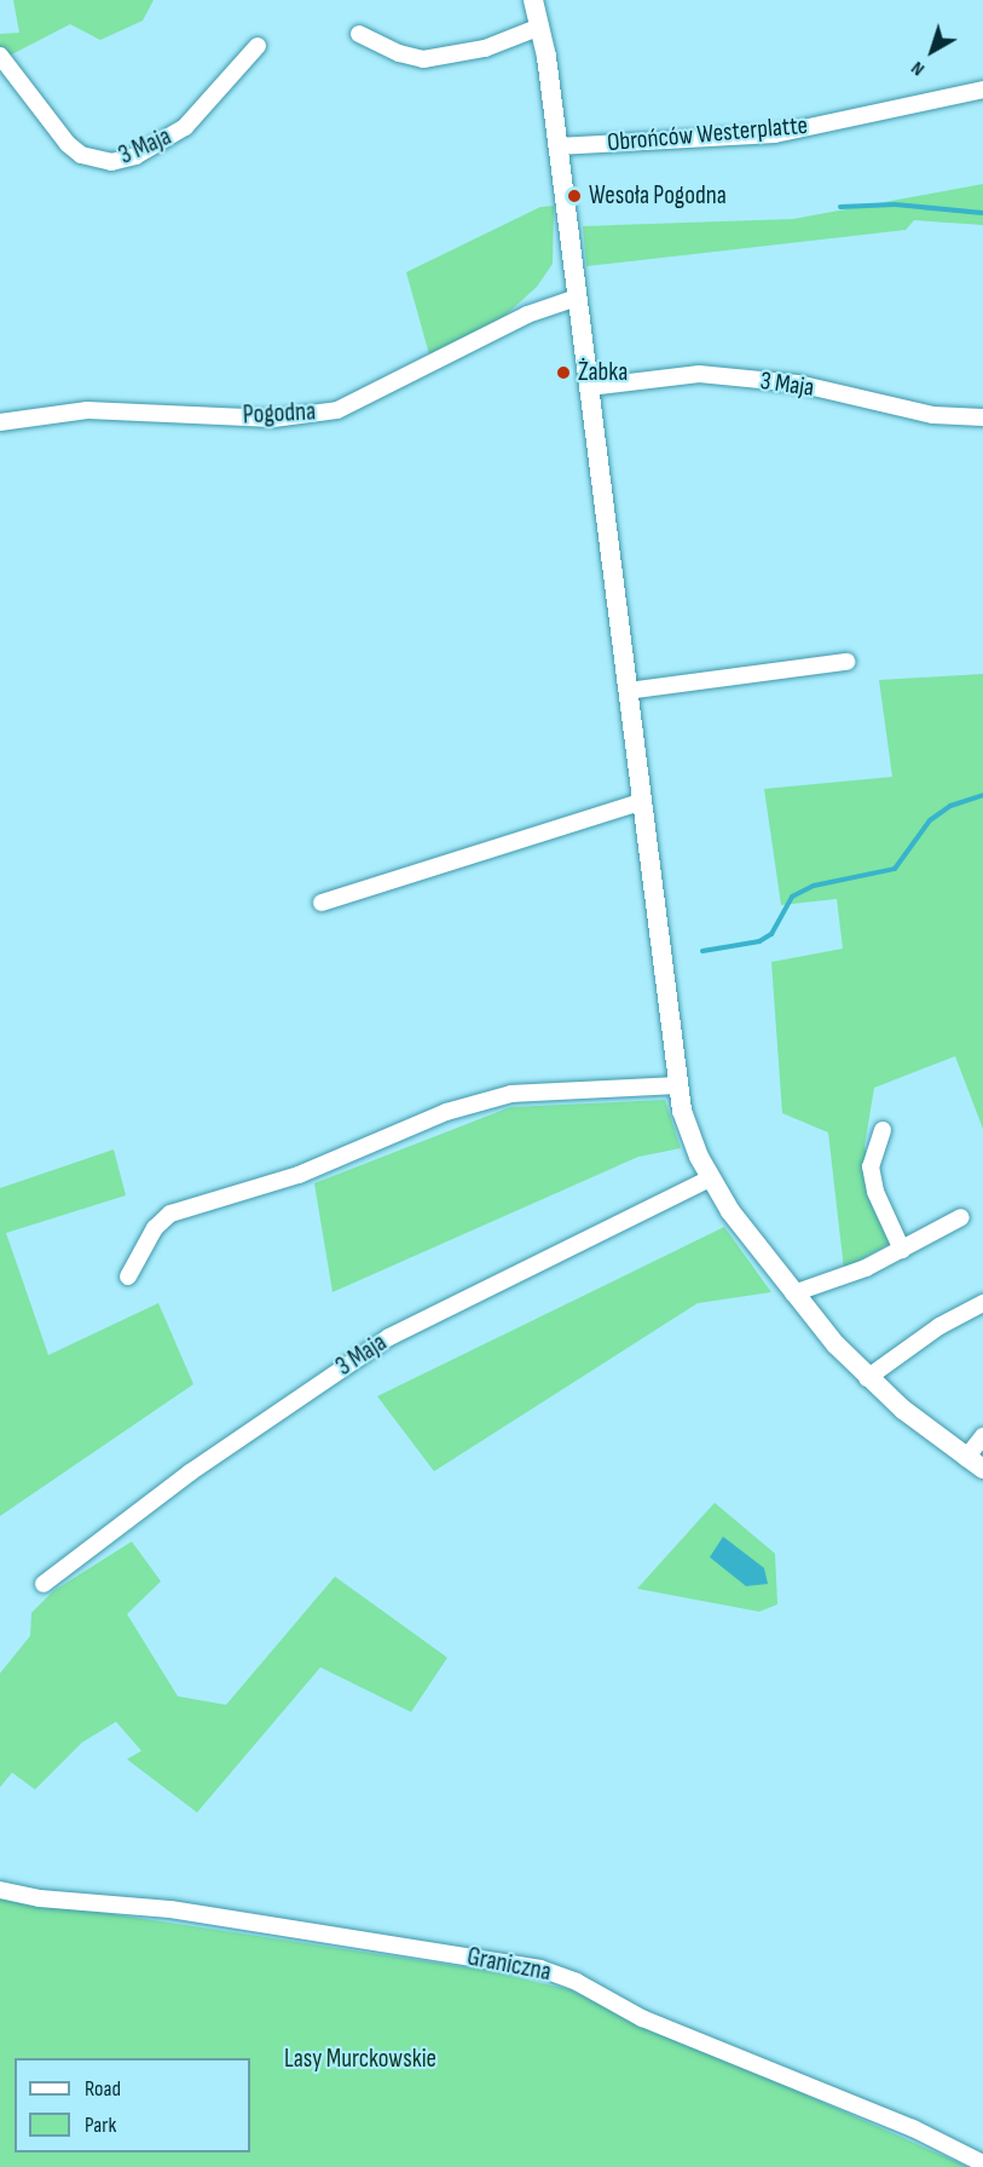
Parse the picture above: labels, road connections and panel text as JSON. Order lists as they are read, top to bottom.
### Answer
{
  "streets": {
    "street": [
      "Obrońców Westerplatte",
      "3 Maja",
      "Pogodna",
      "Graniczna"
    ]
  },
  "parks": ["Lasy Murckowskie"],
  "places": ["Wesoła Pogodna", "Żabka"],
  "legend": ["Road", "Park"],
  "north": "bottom left"
}
